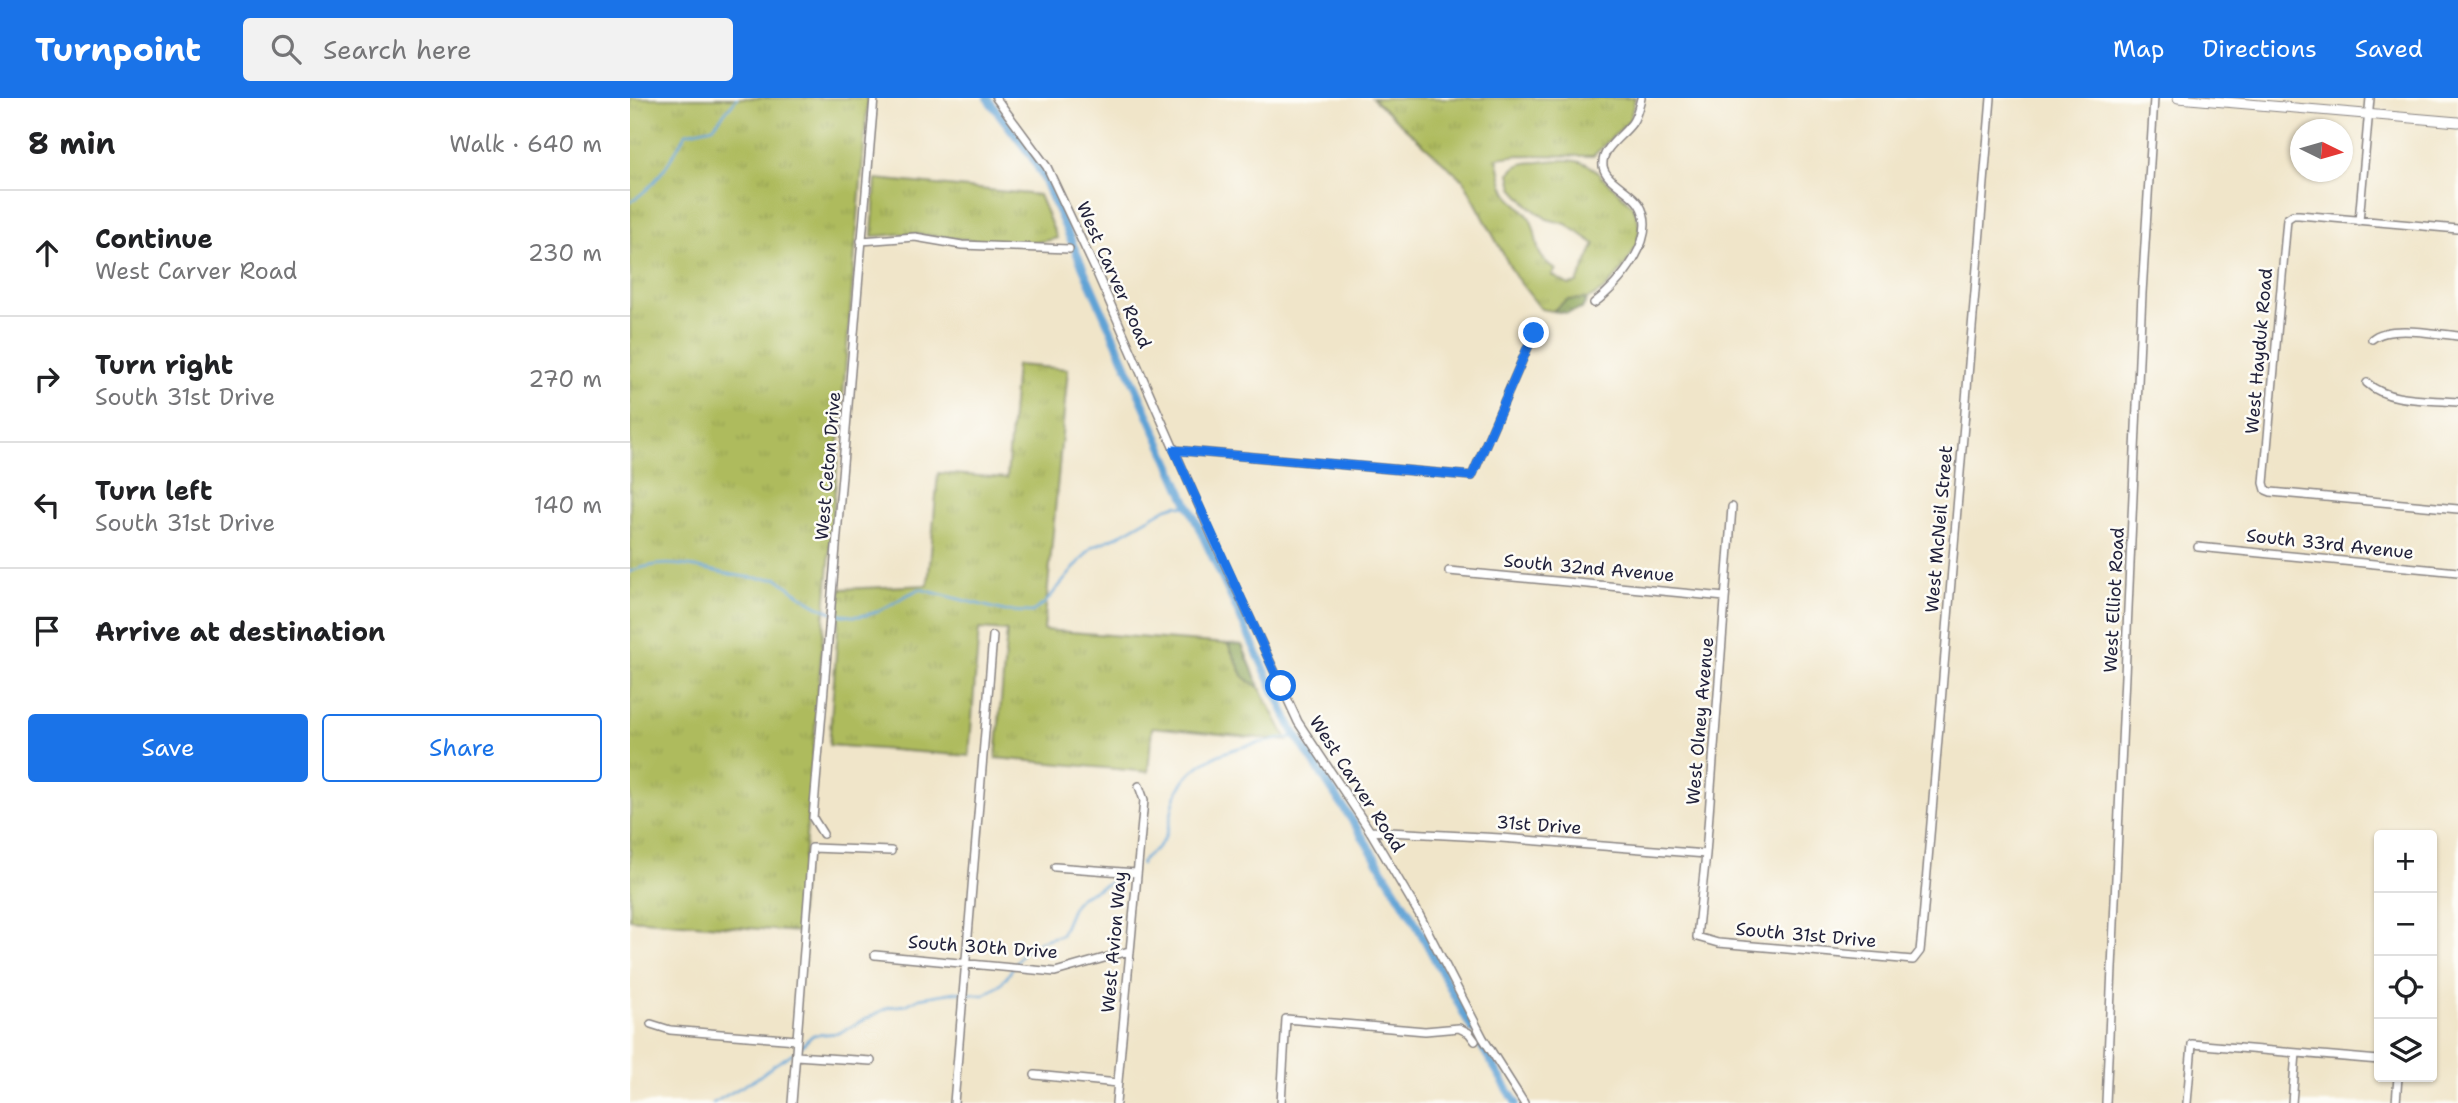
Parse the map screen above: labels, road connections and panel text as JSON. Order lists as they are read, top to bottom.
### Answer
{
  "streets": {
    "street": [
      "West Carver Road",
      "West Hayduk Road",
      "West Ceton Drive",
      "West McNeil Street",
      "South 33rd Avenue",
      "South 32nd Avenue",
      "West Elliot Road",
      "West Olney Avenue",
      "31st Drive",
      "South 31st Drive",
      "West Avion Way",
      "South 30th Drive"
    ]
  },
  "crossings": [
    ["West Carver Road", "31st Drive"],
    ["West McNeil Street", "South 31st Drive"],
    ["South 32nd Avenue", "West Olney Avenue"],
    ["West Olney Avenue", "31st Drive"],
    ["West Olney Avenue", "South 31st Drive"],
    ["West Avion Way", "South 30th Drive"]
  ],
  "north": "right",
  "page": {
    "header": "Turnpoint",
    "search": "Search here",
    "nav": ["Map", "Directions", "Saved"],
    "heading": ["8 min", "Walk · 640 m"],
    "list": [
      ["Continue", "West Carver Road", "230 m"],
      ["Turn right", "South 31st Drive", "270 m"],
      ["Turn left", "South 31st Drive", "140 m"],
      "Arrive at destination"
    ],
    "buttons": ["Save", "Share"],
    "map_buttons": ["+", "−"]
  }
}
